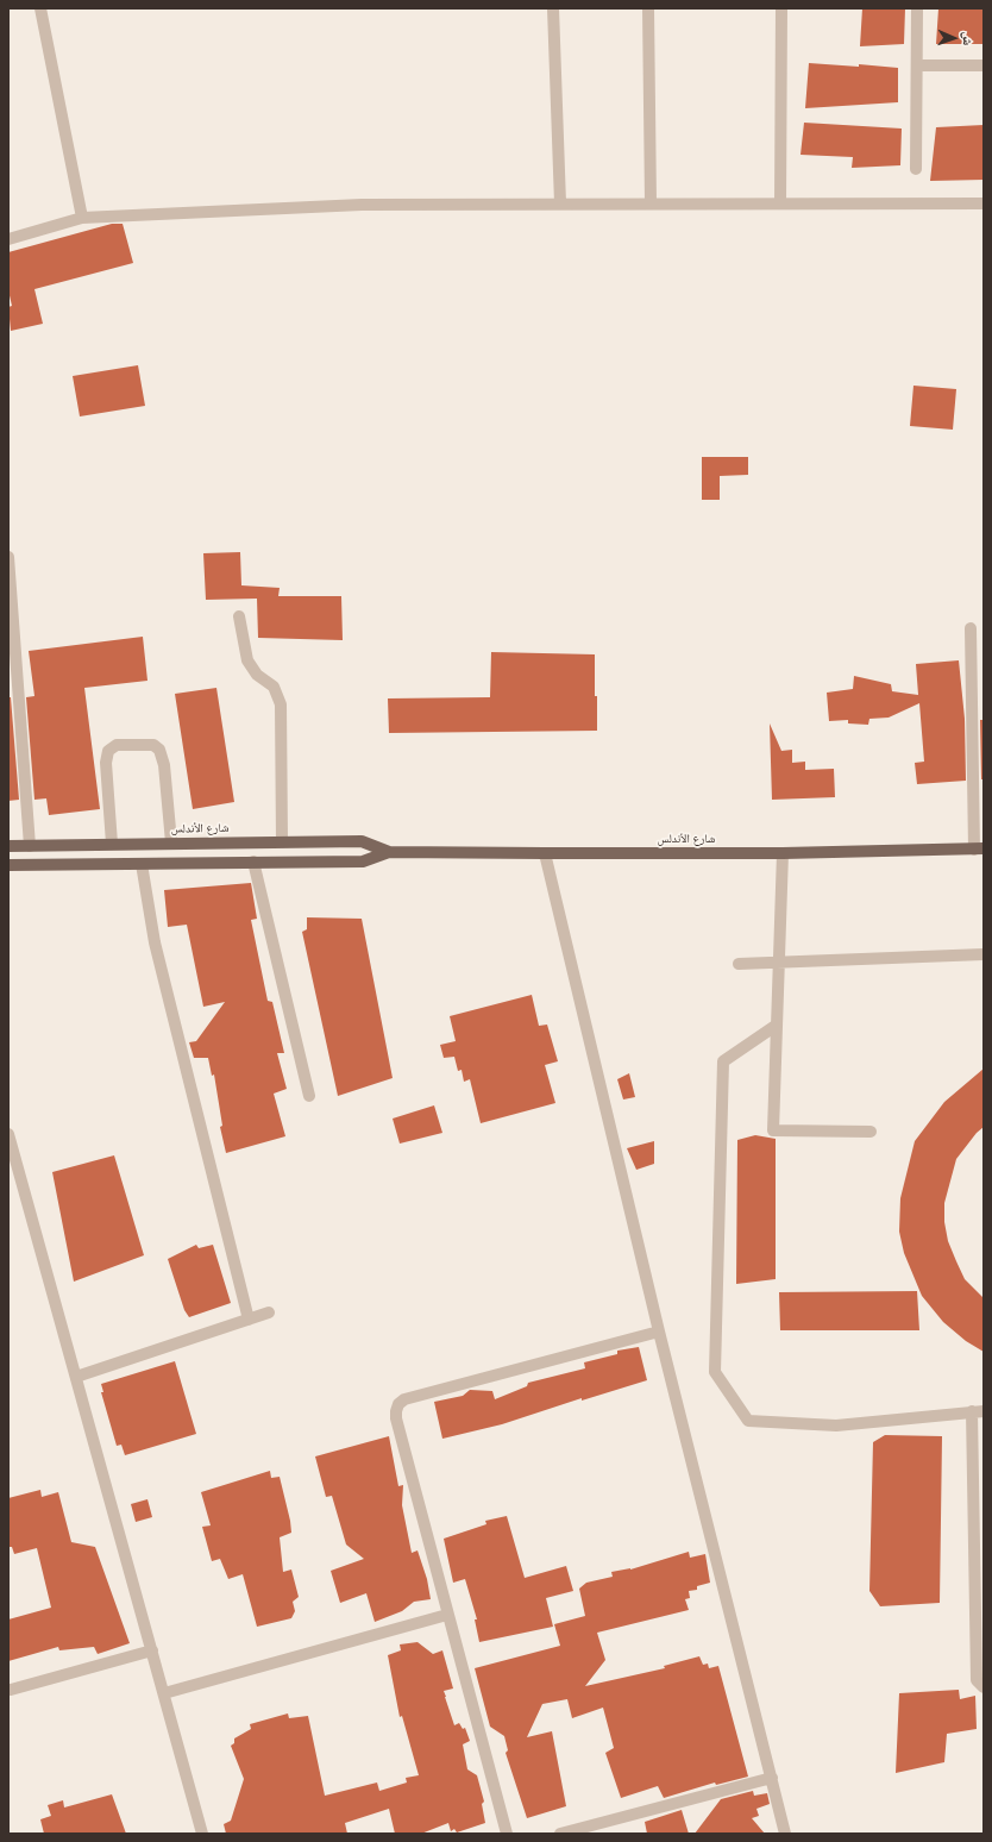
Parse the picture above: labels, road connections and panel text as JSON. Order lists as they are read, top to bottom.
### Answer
{
  "streets": {
    "main road": ["شارع الأندلس"]
  },
  "north": "right"
}
